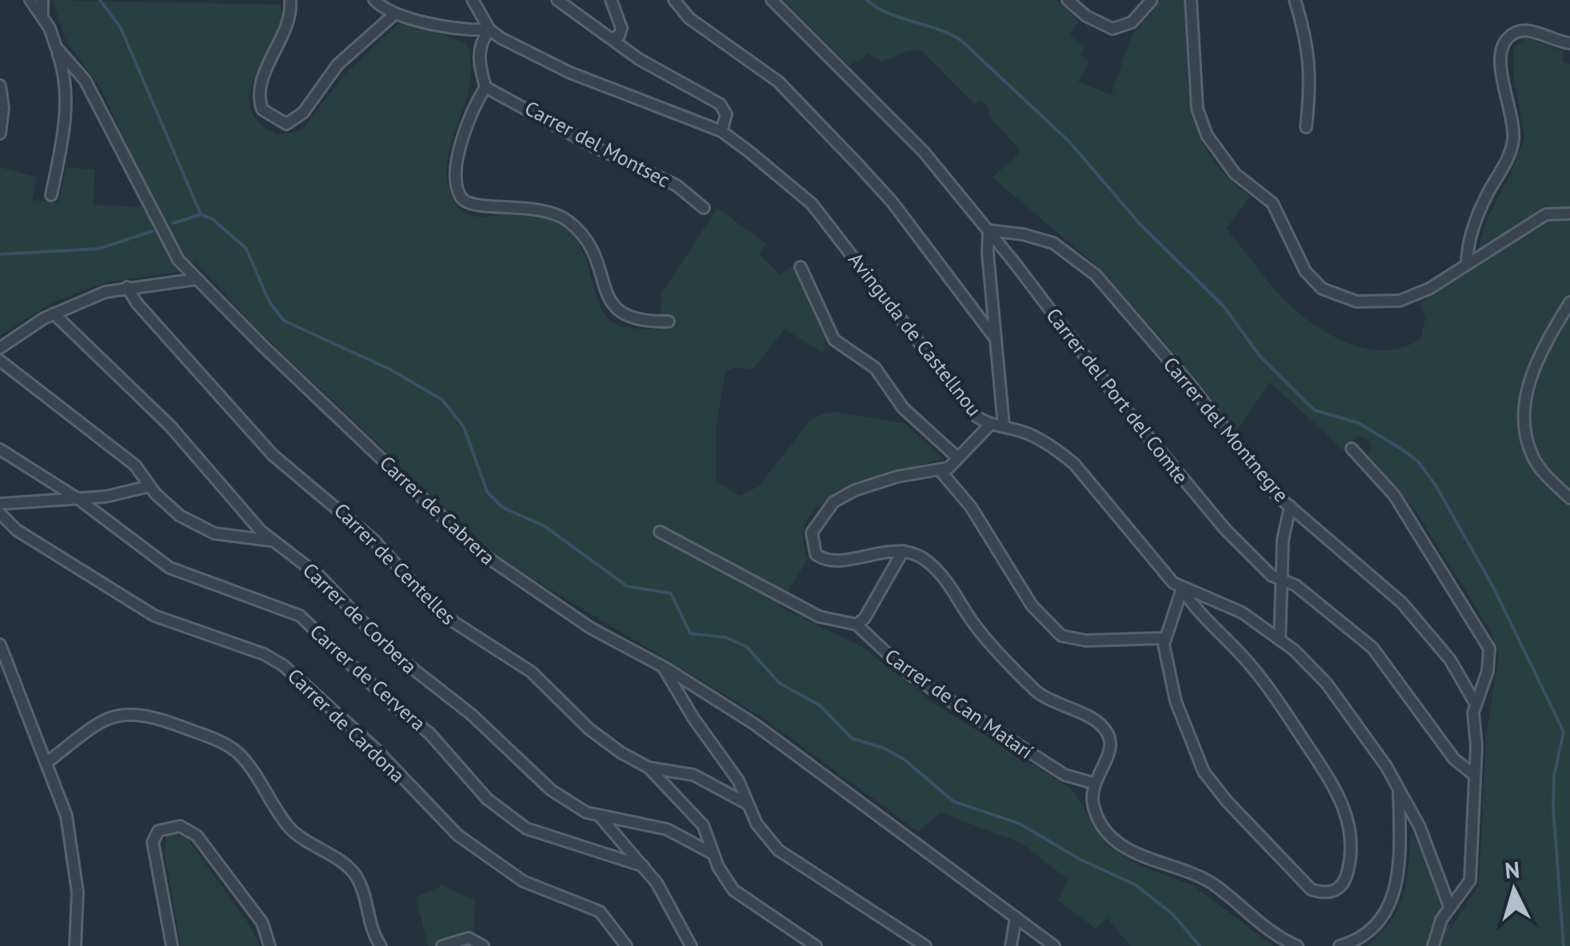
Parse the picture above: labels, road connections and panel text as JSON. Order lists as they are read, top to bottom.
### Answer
{
  "streets": {
    "street": [
      "Carrer del Montsec",
      "Avinguda de Castellnou",
      "Carrer del Port del Comte",
      "Carrer del Montnegre",
      "Carrer de Cabrera",
      "Carrer de Centelles",
      "Carrer de Corbera",
      "Carrer de Cervera",
      "Carrer de Can Matarí",
      "Carrer de Cardona"
    ]
  },
  "crossings": [
    ["Carrer del Port del Comte", "Carrer del Montnegre"]
  ],
  "north": "top"
}
